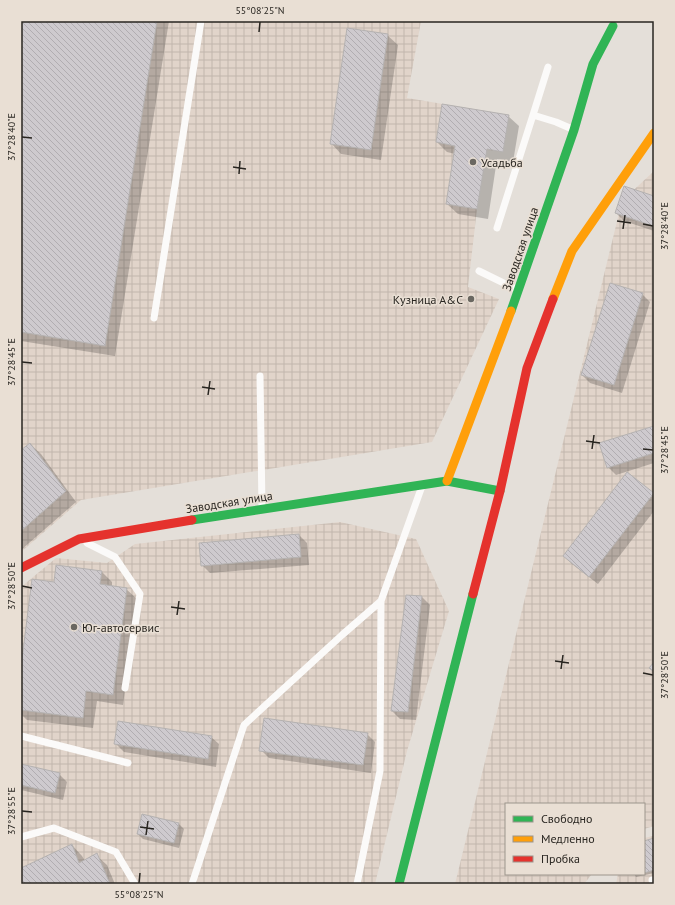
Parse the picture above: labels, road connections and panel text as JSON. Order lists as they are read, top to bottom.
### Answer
{
  "streets": {
    "street": ["Заводская улица"]
  },
  "places": ["Усадьба", "Кузница А&С", "Юг-автосервис"],
  "legend": ["Свободно", "Медленно", "Пробка"],
  "coordinates": [
    "55°08'25\"N",
    "37°28'40\"E",
    "37°28'45\"E",
    "37°28'50\"E",
    "37°28'55\"E"
  ]
}
